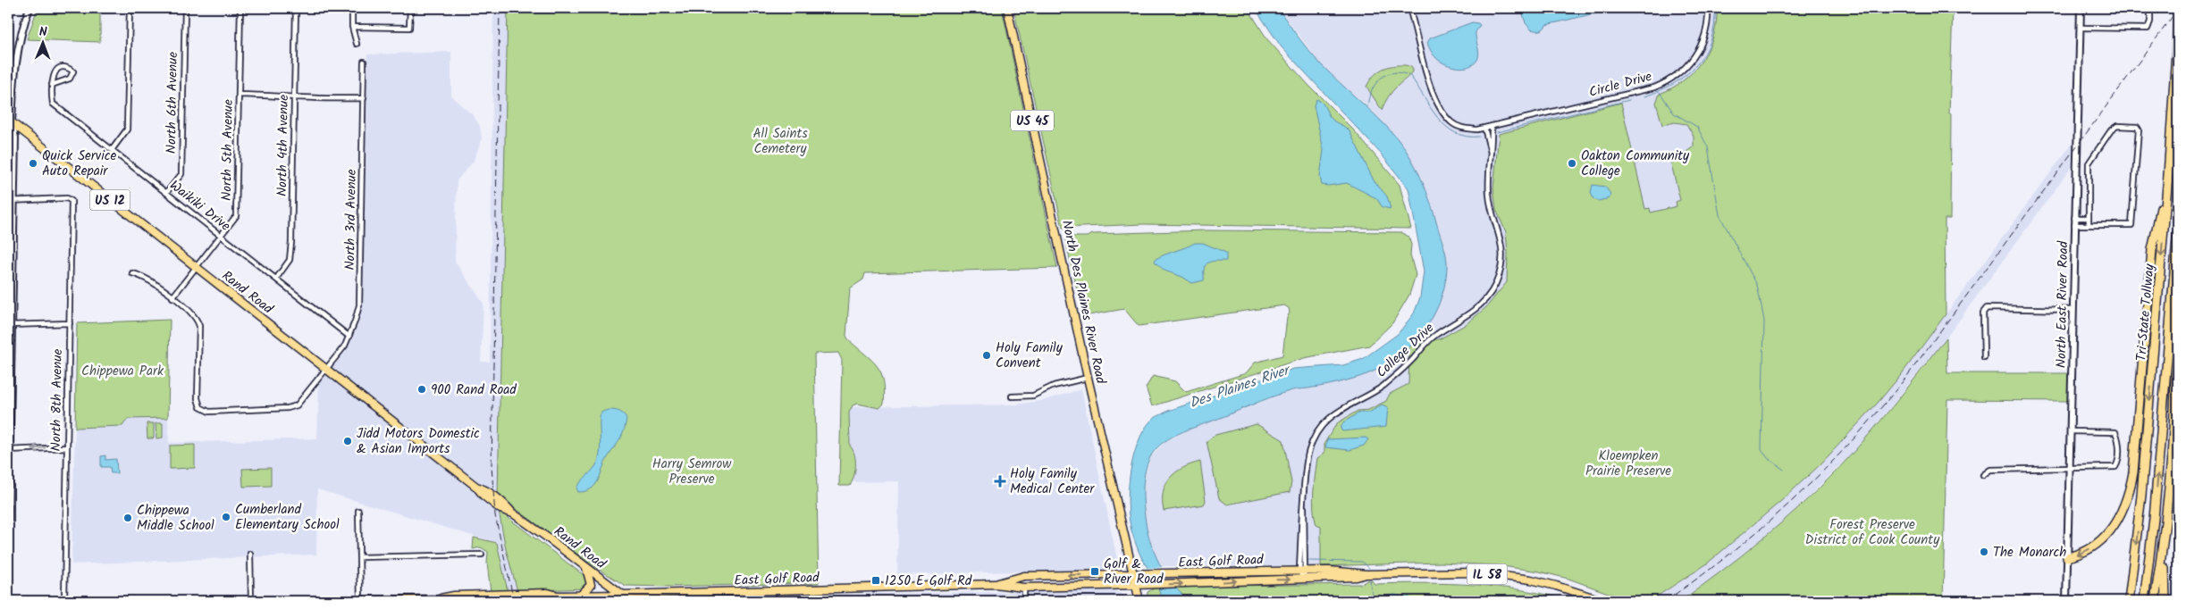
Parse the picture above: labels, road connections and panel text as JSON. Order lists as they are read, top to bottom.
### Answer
{
  "streets": {
    "highway": ["Tri-State Tollway"],
    "main road": [
      "US 45",
      "US 12",
      "Rand Road",
      "North Des Plaines River Road",
      "East Golf Road",
      "IL 58"
    ],
    "street": [
      "Circle Drive",
      "North 6th Avenue",
      "North 4th Avenue",
      "North 5th Avenue",
      "Waikiki Drive",
      "North 3rd Avenue",
      "North East River Road",
      "College Drive",
      "North 8th Avenue"
    ]
  },
  "crossings": [
    ["Circle Drive", "College Drive"],
    ["North 6th Avenue", "Waikiki Drive"],
    ["North 4th Avenue", "Waikiki Drive"],
    ["North 5th Avenue", "Waikiki Drive"],
    ["North 5th Avenue", "North 3rd Avenue"],
    ["North 5th Avenue", "Rand Road"],
    ["Waikiki Drive", "North 3rd Avenue"],
    ["North 3rd Avenue", "Rand Road"],
    ["Rand Road", "East Golf Road"],
    ["North Des Plaines River Road", "East Golf Road"],
    ["College Drive", "East Golf Road"]
  ],
  "water": ["Des Plaines River"],
  "parks": [
    "All Saints Cemetery",
    "Chippewa Park",
    "Kloempken Prairie Preserve",
    "Harry Semrow Preserve",
    "Forest Preserve District of Cook County"
  ],
  "places": {
    "other": [
      "Quick Service Auto Repair",
      "Oakton Community College",
      "Holy Family Convent",
      "900 Rand Road",
      "Jidd Motors Domestic & Asian Imports",
      "Cumberland Elementary School",
      "Chippewa Middle School",
      "The Monarch"
    ],
    "health": ["Holy Family Medical Center"],
    "transit": ["Golf & River Road", "1250 E Golf Rd"]
  },
  "north": "top"
}
